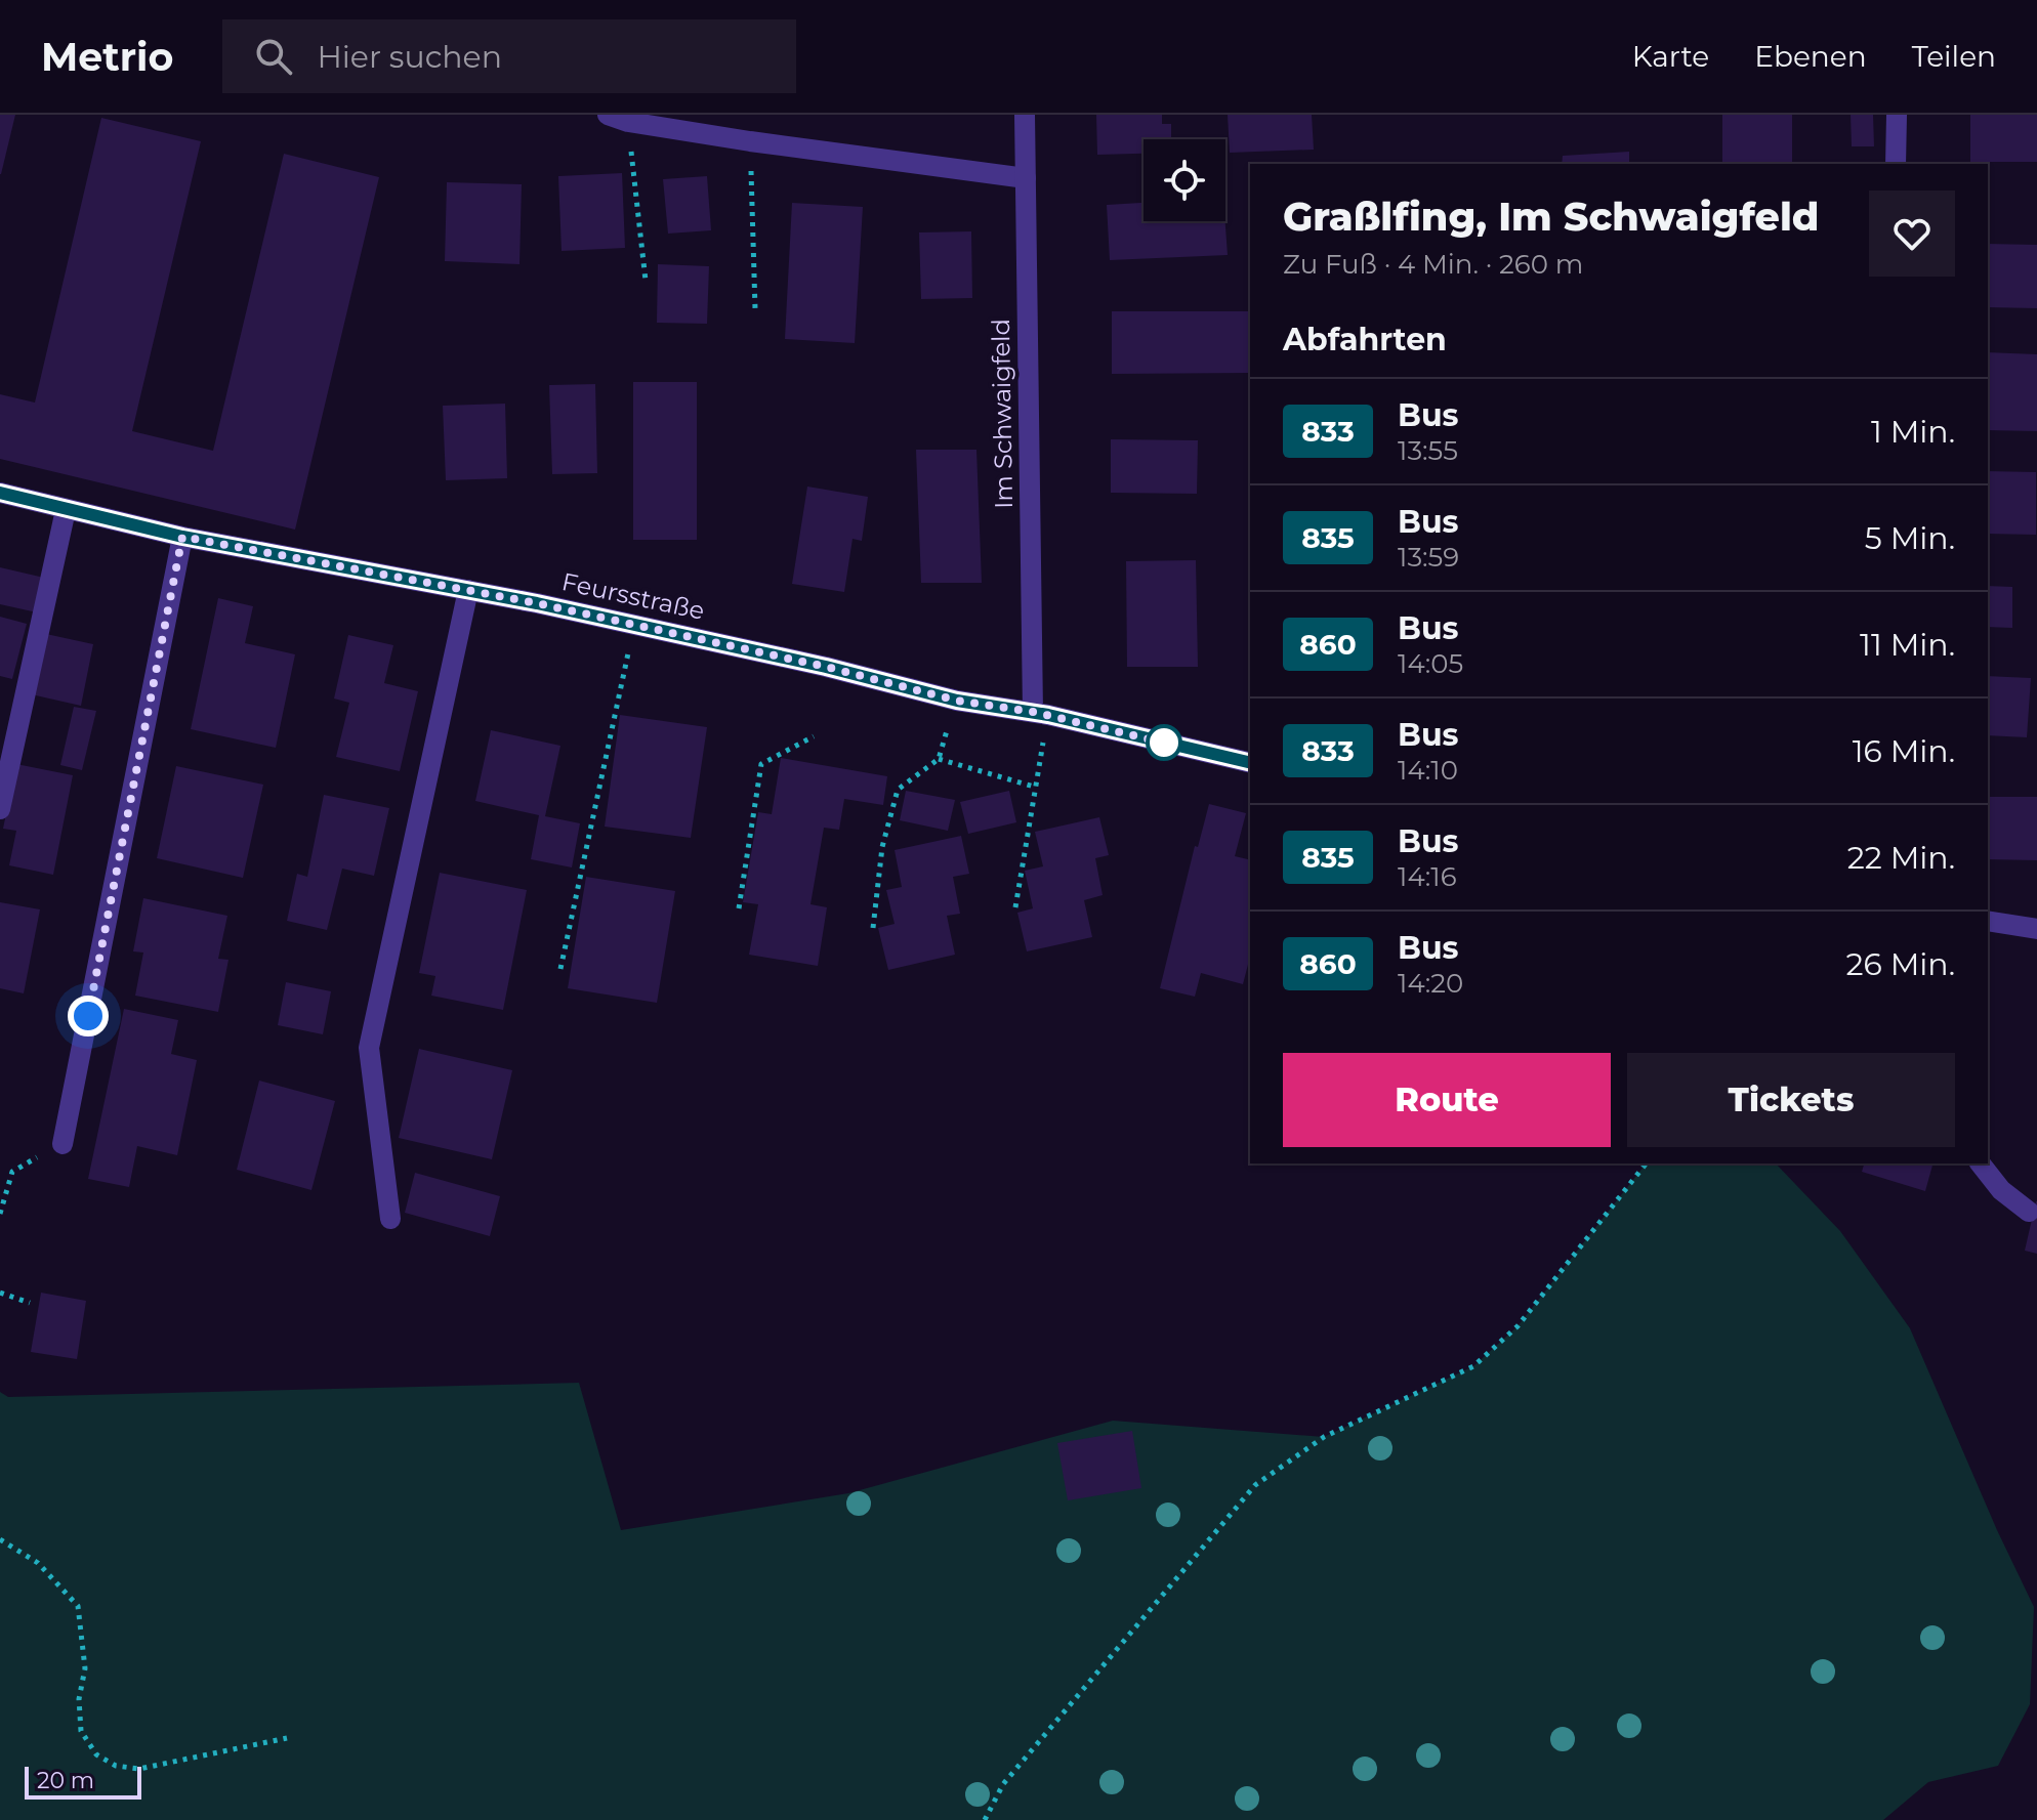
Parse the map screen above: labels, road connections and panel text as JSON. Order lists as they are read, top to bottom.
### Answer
{
  "streets": {
    "street": ["Im Schwaigfeld", "Feursstraße"]
  },
  "crossings": [
    ["Im Schwaigfeld", "Feursstraße"]
  ],
  "lines": ["bus line 833"],
  "scale_bar": "20 m",
  "page": {
    "header": "Metrio",
    "search": "Hier suchen",
    "nav": ["Karte", "Ebenen", "Teilen"],
    "heading": [
      ["Graßlfing, Im Schwaigfeld", "Zu Fuß · 4 Min. · 260 m"],
      "Abfahrten"
    ],
    "list": [
      {
        "mark": "833",
        "name": "Bus",
        "note": "13:55",
        "value": "1 Min."
      },
      {
        "mark": "835",
        "name": "Bus",
        "note": "13:59",
        "value": "5 Min."
      },
      {
        "mark": "860",
        "name": "Bus",
        "note": "14:05",
        "value": "11 Min."
      },
      {
        "mark": "833",
        "name": "Bus",
        "note": "14:10",
        "value": "16 Min."
      },
      {
        "mark": "835",
        "name": "Bus",
        "note": "14:16",
        "value": "22 Min."
      },
      {
        "mark": "860",
        "name": "Bus",
        "note": "14:20",
        "value": "26 Min."
      }
    ],
    "buttons": ["Route", "Tickets"],
    "scale": "20 m"
  }
}
